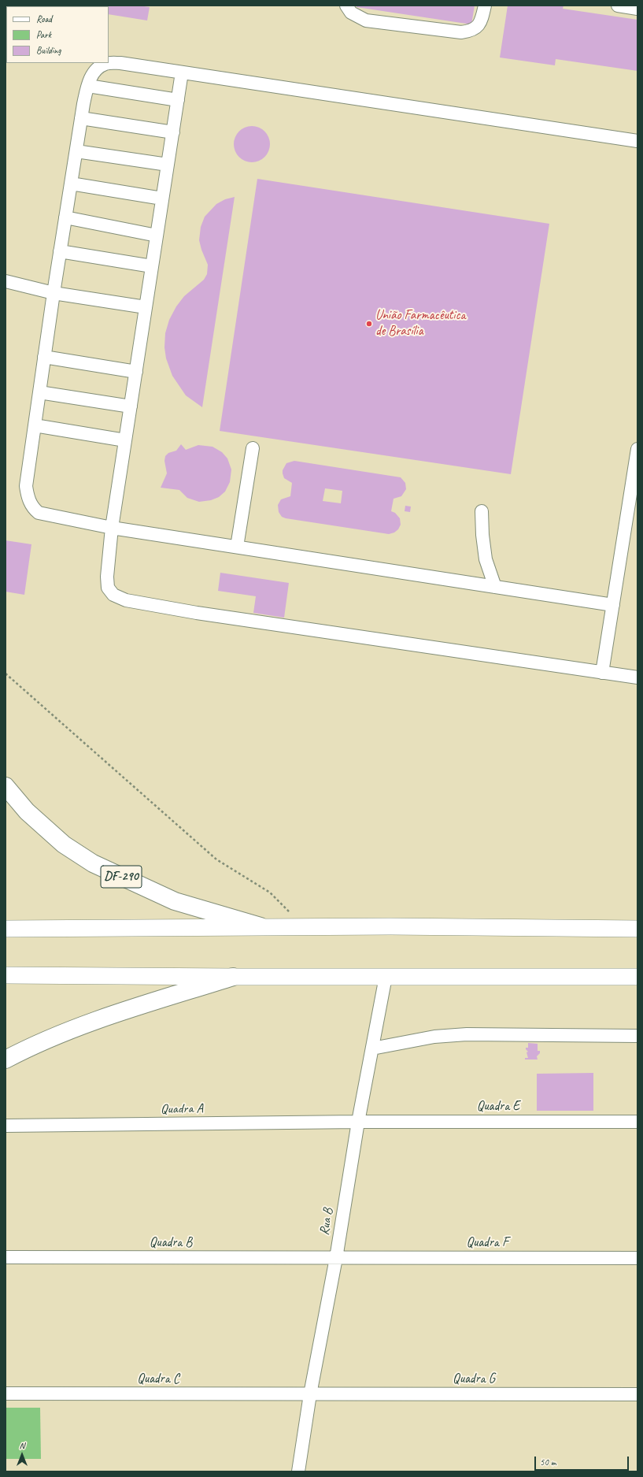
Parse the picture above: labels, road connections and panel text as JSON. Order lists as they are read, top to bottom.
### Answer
{
  "streets": {
    "highway": ["DF-290"],
    "street": [
      "Quadra E",
      "Quadra A",
      "Rua B",
      "Quadra B",
      "Quadra F",
      "Quadra C",
      "Quadra G"
    ]
  },
  "crossings": [
    ["Quadra E", "Quadra A"],
    ["Quadra E", "Rua B"],
    ["Quadra A", "Rua B"],
    ["Rua B", "Quadra B"],
    ["Rua B", "Quadra F"],
    ["Rua B", "Quadra C"],
    ["Rua B", "Quadra G"],
    ["Quadra B", "Quadra F"],
    ["Quadra C", "Quadra G"]
  ],
  "places": ["União Farmacêutica de Brasília"],
  "legend": ["Road", "Park", "Building"],
  "scale_bar": "50 m",
  "north": "top"
}
